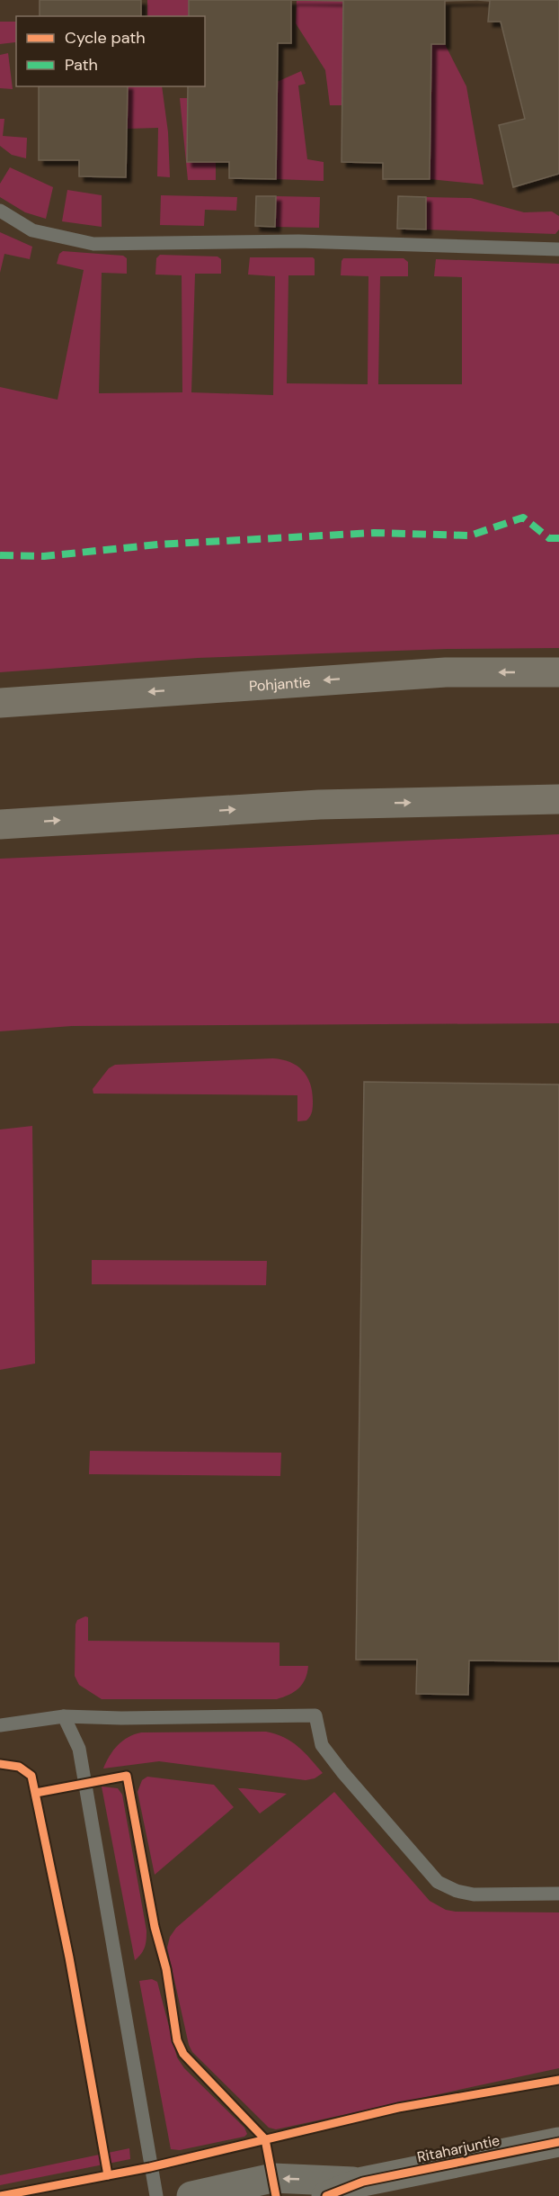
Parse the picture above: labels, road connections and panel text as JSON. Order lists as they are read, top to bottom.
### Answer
{
  "streets": {
    "highway": ["Pohjantie"],
    "street": ["Ritaharjuntie"]
  },
  "one_way": ["Ritaharjuntie"],
  "legend": ["Cycle path", "Path"]
}
